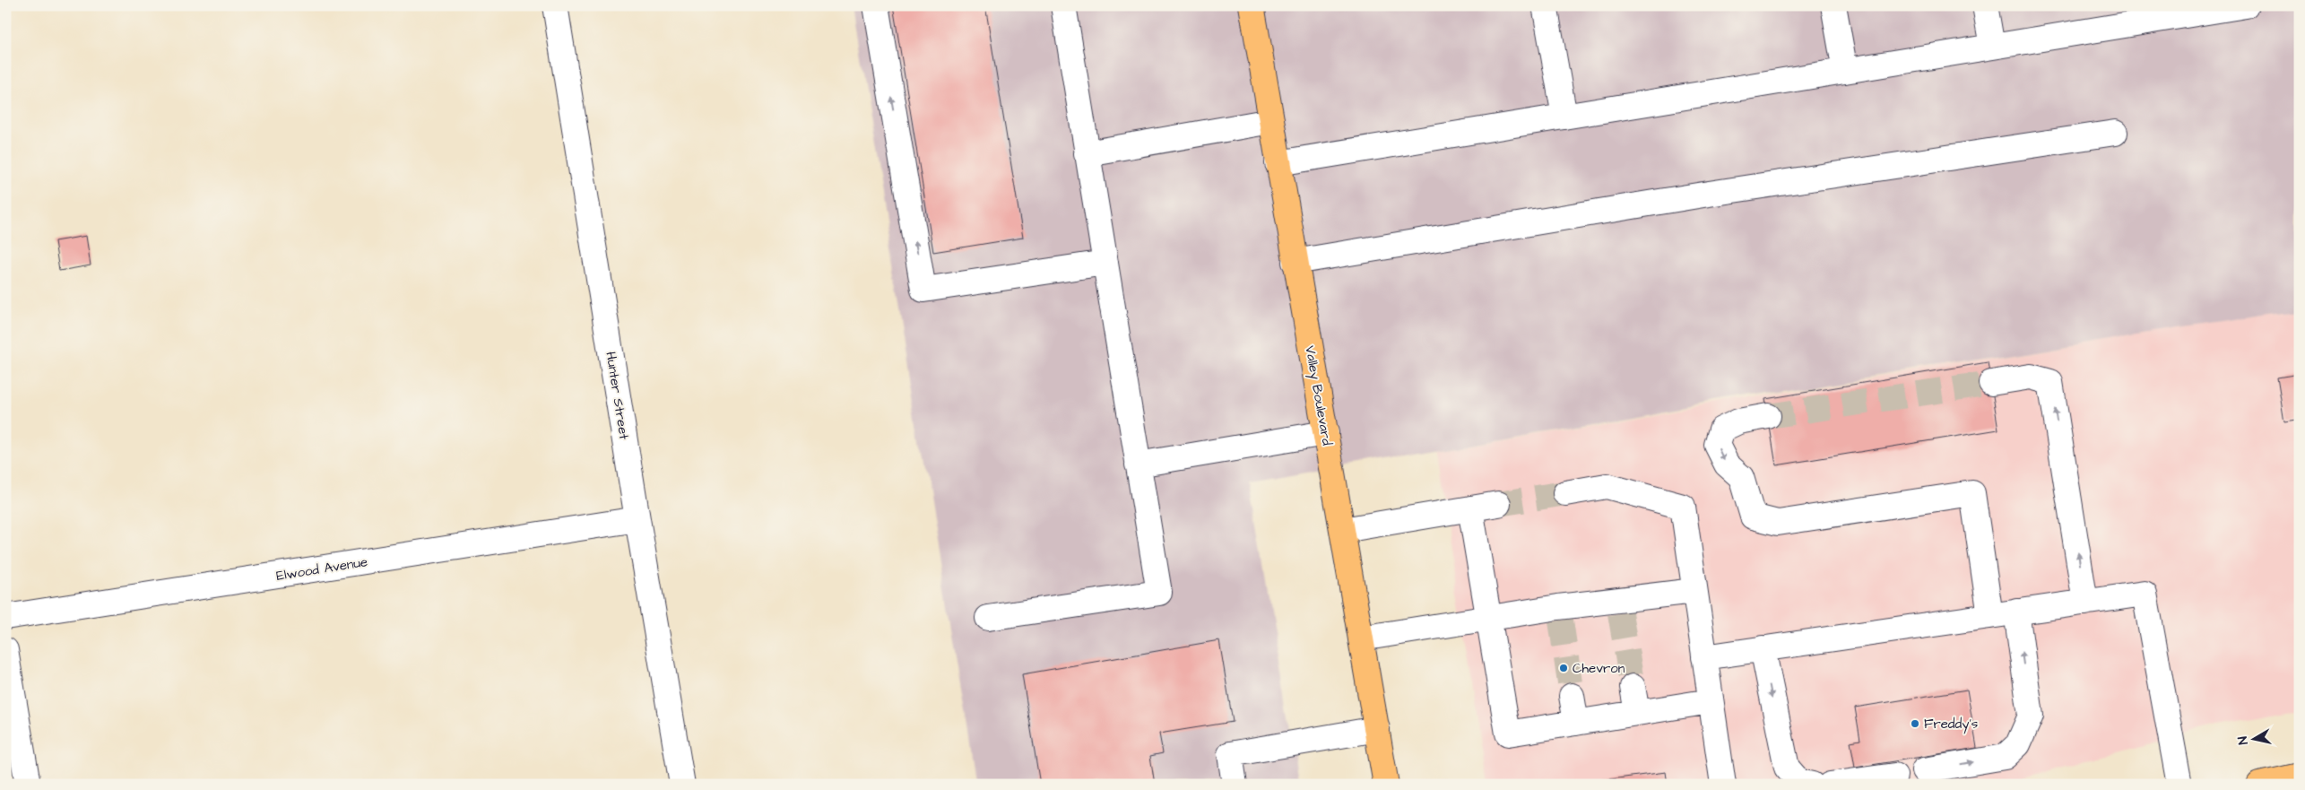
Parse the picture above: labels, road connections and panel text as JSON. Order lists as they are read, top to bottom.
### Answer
{
  "streets": {
    "main road": ["Valley Boulevard"],
    "street": ["Hunter Street", "Elwood Avenue"]
  },
  "crossings": [
    ["Hunter Street", "Elwood Avenue"]
  ],
  "places": ["Chevron", "Freddy's"],
  "north": "left"
}
